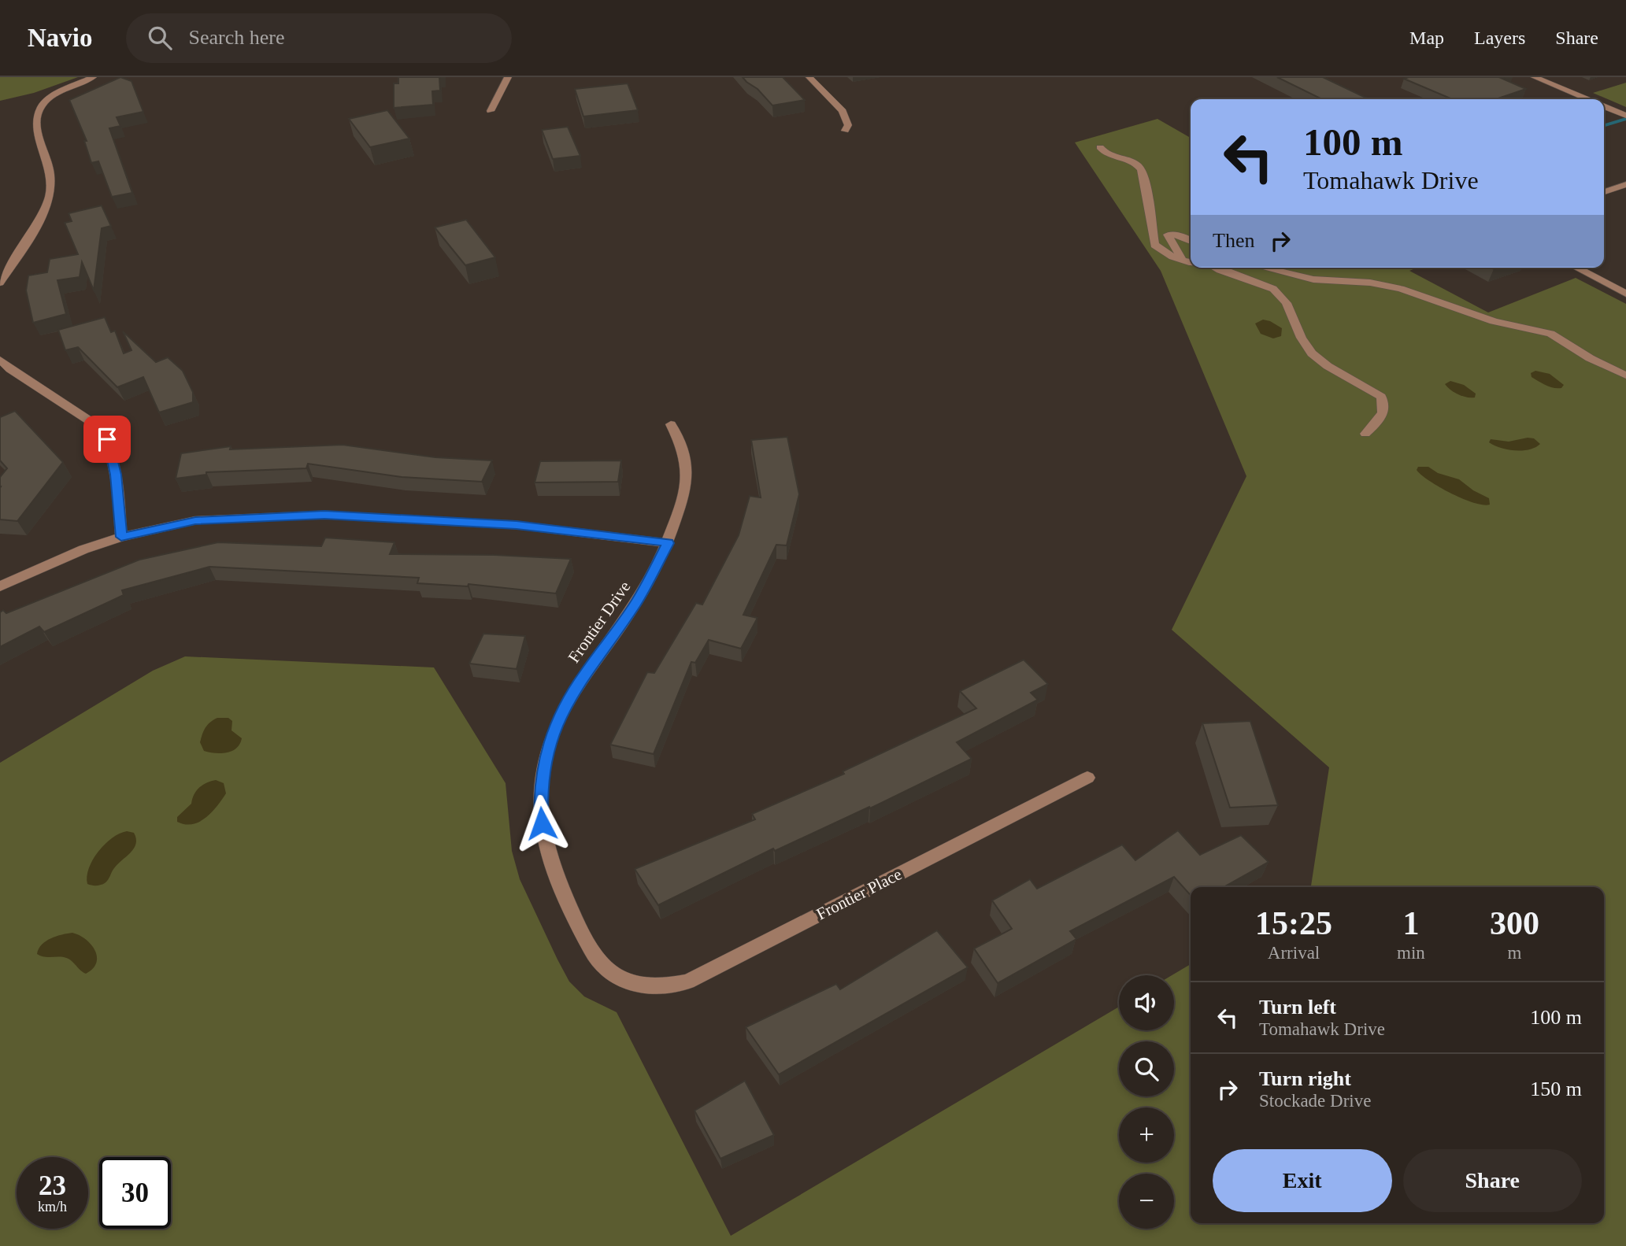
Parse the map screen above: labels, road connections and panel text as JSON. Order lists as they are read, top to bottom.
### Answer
{
  "streets": {
    "street": ["Frontier Drive", "Frontier Place"]
  },
  "crossings": [
    ["Frontier Drive", "Frontier Place"]
  ],
  "page": {
    "header": "Navio",
    "search": "Search here",
    "nav": ["Map", "Layers", "Share"],
    "turn": ["100 m", "Tomahawk Drive"],
    "then": "Then",
    "eta": [
      "15:25",
      "Arrival",
      "1",
      "min",
      "300",
      "m"
    ],
    "map_buttons": ["+", "−"],
    "list": [
      {
        "name": "Turn left",
        "note": "Tomahawk Drive",
        "value": "100 m"
      },
      {
        "name": "Turn right",
        "note": "Stockade Drive",
        "value": "150 m"
      }
    ],
    "buttons": ["Exit", "Share"],
    "speed": "23 km/h",
    "limit": "30"
  }
}
